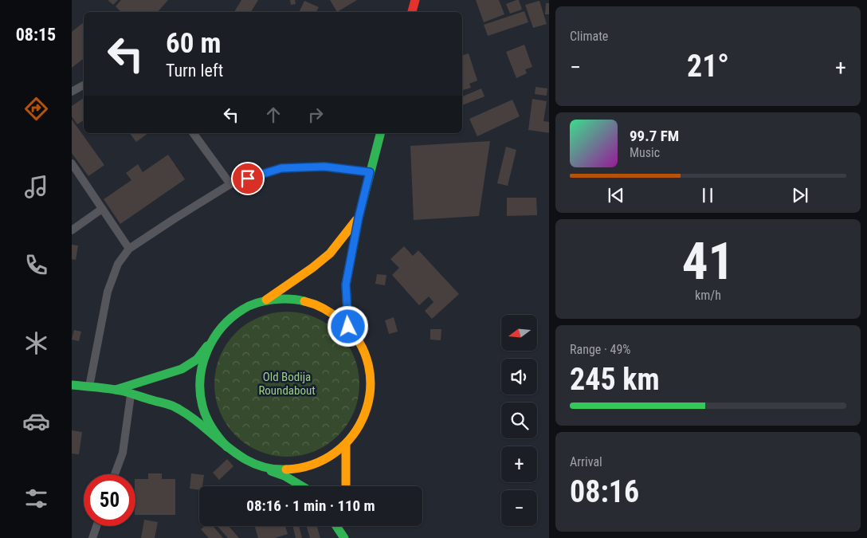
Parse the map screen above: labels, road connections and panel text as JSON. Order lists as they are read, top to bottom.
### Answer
{
  "parks": ["Old Bodija Roundabout"],
  "north": "left",
  "page": {
    "tabs": "08:15",
    "tile": [
      "Climate",
      ["41", "km/h"],
      ["Range · 49%", "245 km"],
      ["Arrival", "08:16"]
    ],
    "turn": ["60 m", "Turn left"],
    "heat": ["−", "21°", "+"],
    "song": ["99.7 FM", "Music"],
    "map_buttons": ["+", "−"],
    "limit": "50",
    "trip": "08:16 · 1 min · 110 m"
  }
}
